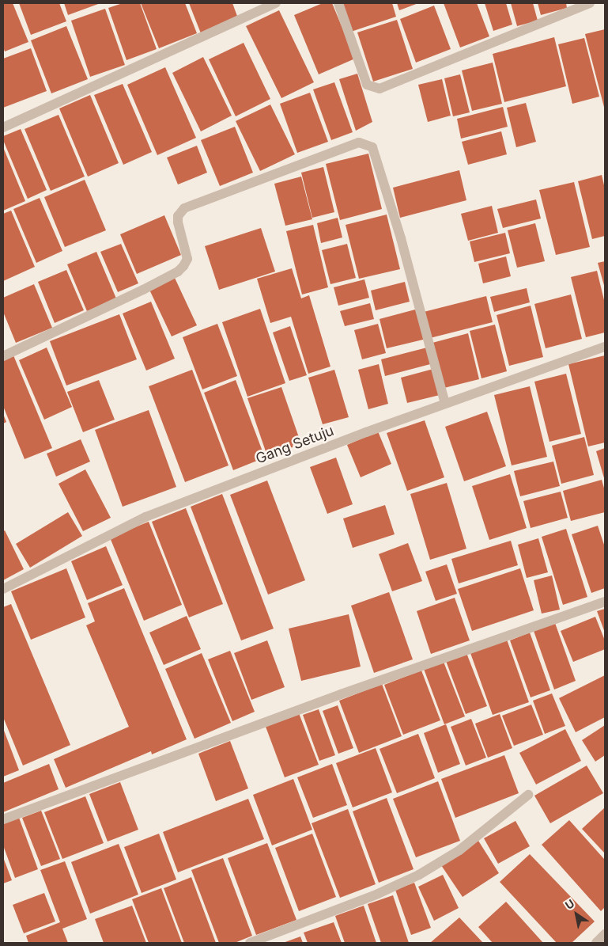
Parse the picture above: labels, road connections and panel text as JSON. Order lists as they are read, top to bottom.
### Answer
{
  "streets": {
    "street": ["Gang Setuju"]
  },
  "north": "top left"
}
